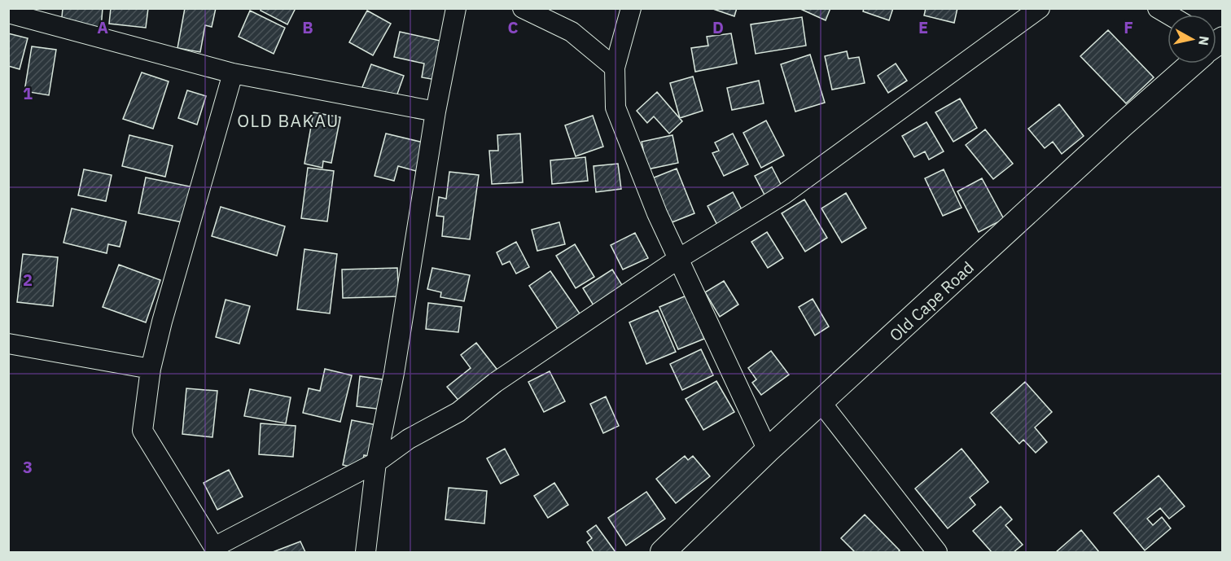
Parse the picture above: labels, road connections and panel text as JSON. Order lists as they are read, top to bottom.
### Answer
{
  "streets": {
    "street": ["Old Cape Road"]
  },
  "districts": ["OLD BAKAU"],
  "north": "right",
  "grid": {
    "columns": [
      "A",
      "B",
      "C",
      "D",
      "E",
      "F"
    ],
    "rows": ["1", "2", "3"]
  }
}
